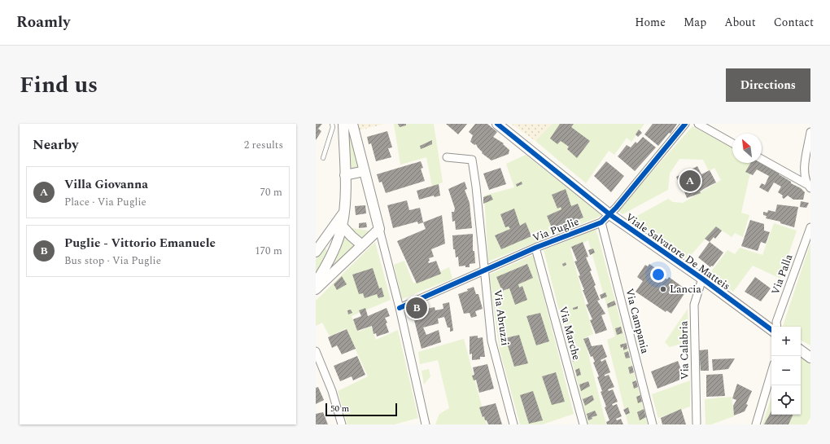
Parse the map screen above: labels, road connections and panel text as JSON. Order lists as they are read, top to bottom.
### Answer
{
  "streets": {
    "street": [
      "Via Puglie",
      "Viale Salvatore De Matteis",
      "Via Palla",
      "Via Abruzzi",
      "Via Campania",
      "Via Marche",
      "Via Calabria"
    ]
  },
  "crossings": [
    ["Via Puglie", "Viale Salvatore De Matteis"],
    ["Via Puglie", "Via Abruzzi"],
    ["Via Puglie", "Via Campania"],
    ["Via Puglie", "Via Marche"],
    ["Viale Salvatore De Matteis", "Via Calabria"]
  ],
  "places": ["Lancia"],
  "scale_bar": "50 m",
  "north": "top left",
  "page": {
    "header": "Roamly",
    "nav": [
      "Home",
      "Map",
      "About",
      "Contact"
    ],
    "title": "Find us",
    "buttons": "Directions",
    "heading": ["Nearby", "2 results"],
    "list": [
      {
        "mark": "A",
        "name": "Villa Giovanna",
        "note": "Place · Via Puglie",
        "value": "70 m"
      },
      {
        "mark": "B",
        "name": "Puglie - Vittorio Emanuele",
        "note": "Bus stop · Via Puglie",
        "value": "170 m"
      }
    ],
    "pins": ["A", "B"],
    "map_buttons": ["+", "−"],
    "scale": "50 m"
  }
}
